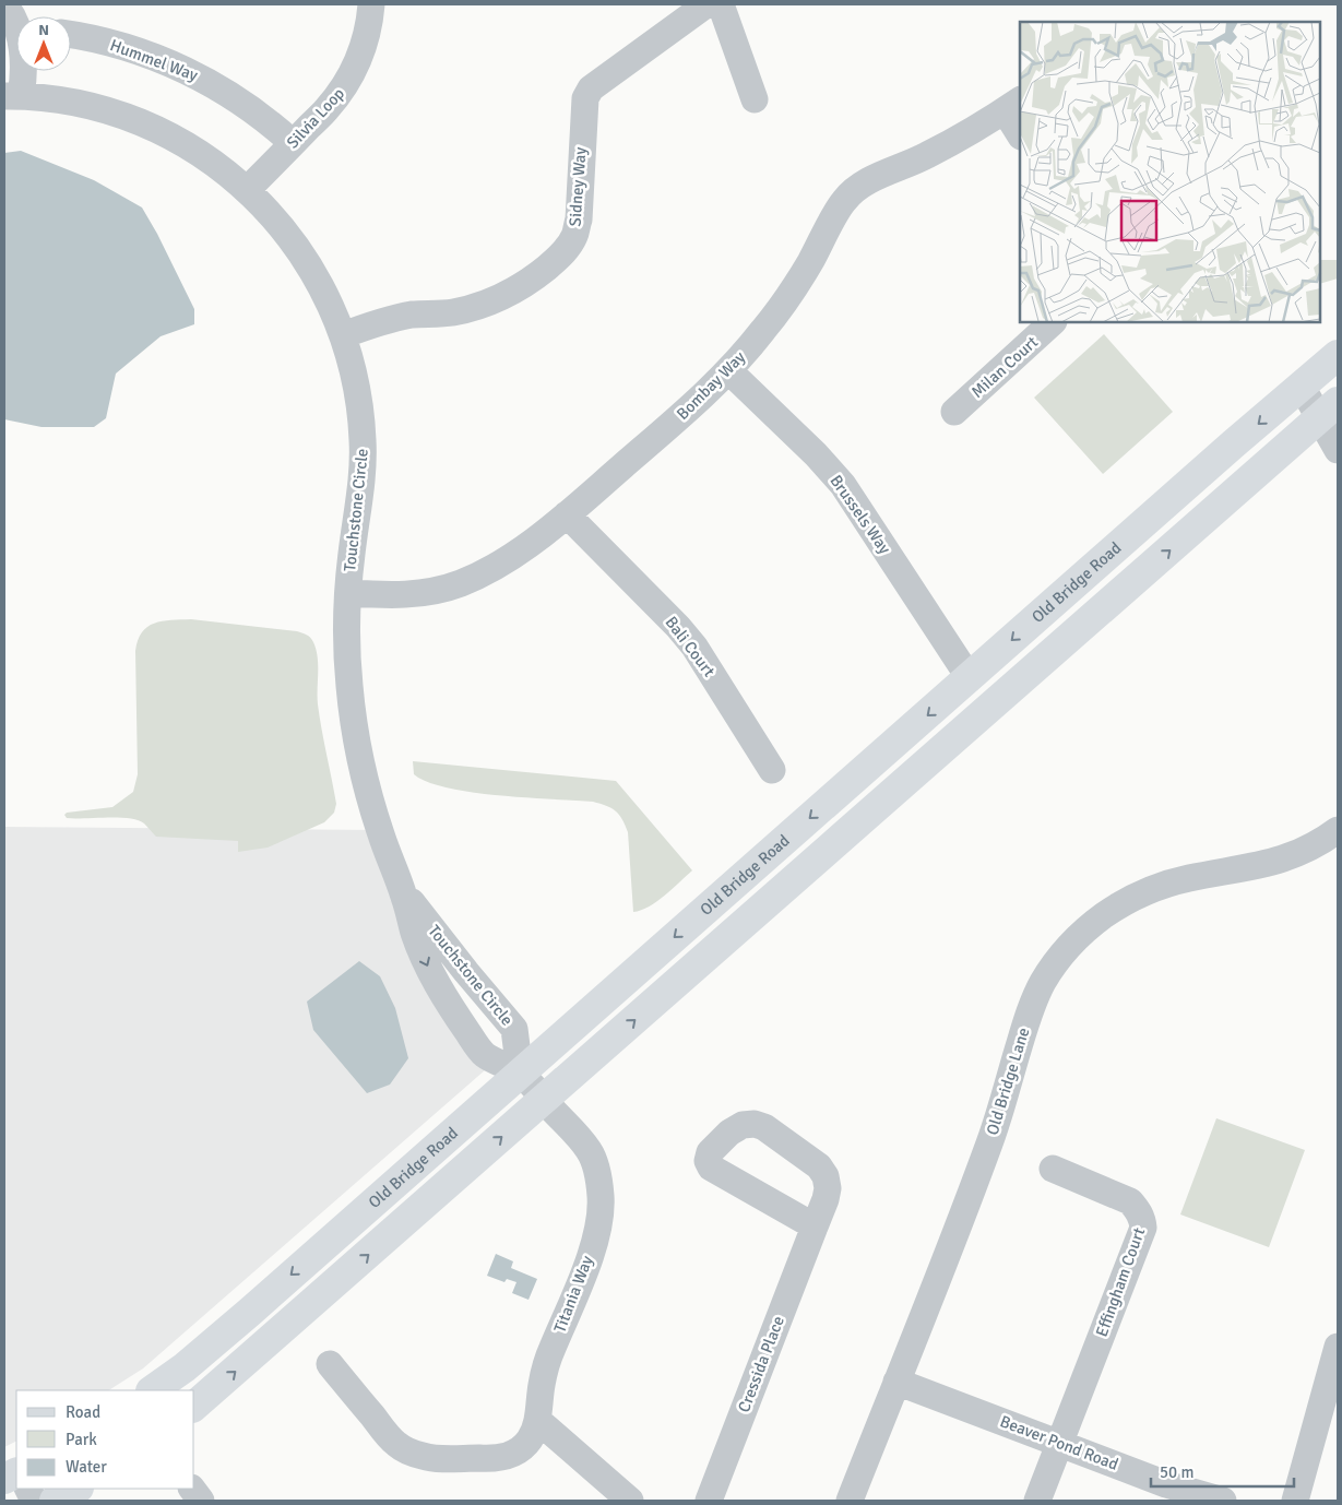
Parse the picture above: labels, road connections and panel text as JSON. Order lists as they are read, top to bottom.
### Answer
{
  "streets": {
    "main road": ["Old Bridge Road"],
    "street": [
      "Hummel Way",
      "Silvia Loop",
      "Sidney Way",
      "Milan Court",
      "Bombay Way",
      "Touchstone Circle",
      "Brussels Way",
      "Bali Court",
      "Old Bridge Lane",
      "Effingham Court",
      "Titania Way",
      "Cressida Place",
      "Beaver Pond Road"
    ]
  },
  "crossings": [
    ["Hummel Way", "Silvia Loop"],
    ["Silvia Loop", "Touchstone Circle"],
    ["Sidney Way", "Touchstone Circle"],
    ["Bombay Way", "Touchstone Circle"],
    ["Bombay Way", "Brussels Way"],
    ["Bombay Way", "Bali Court"],
    ["Touchstone Circle", "Old Bridge Road"],
    ["Touchstone Circle", "Titania Way"],
    ["Brussels Way", "Old Bridge Road"],
    ["Old Bridge Road", "Titania Way"],
    ["Old Bridge Lane", "Beaver Pond Road"],
    ["Effingham Court", "Beaver Pond Road"]
  ],
  "legend": ["Road", "Park", "Water"],
  "scale_bar": "50 m",
  "north": "top"
}
